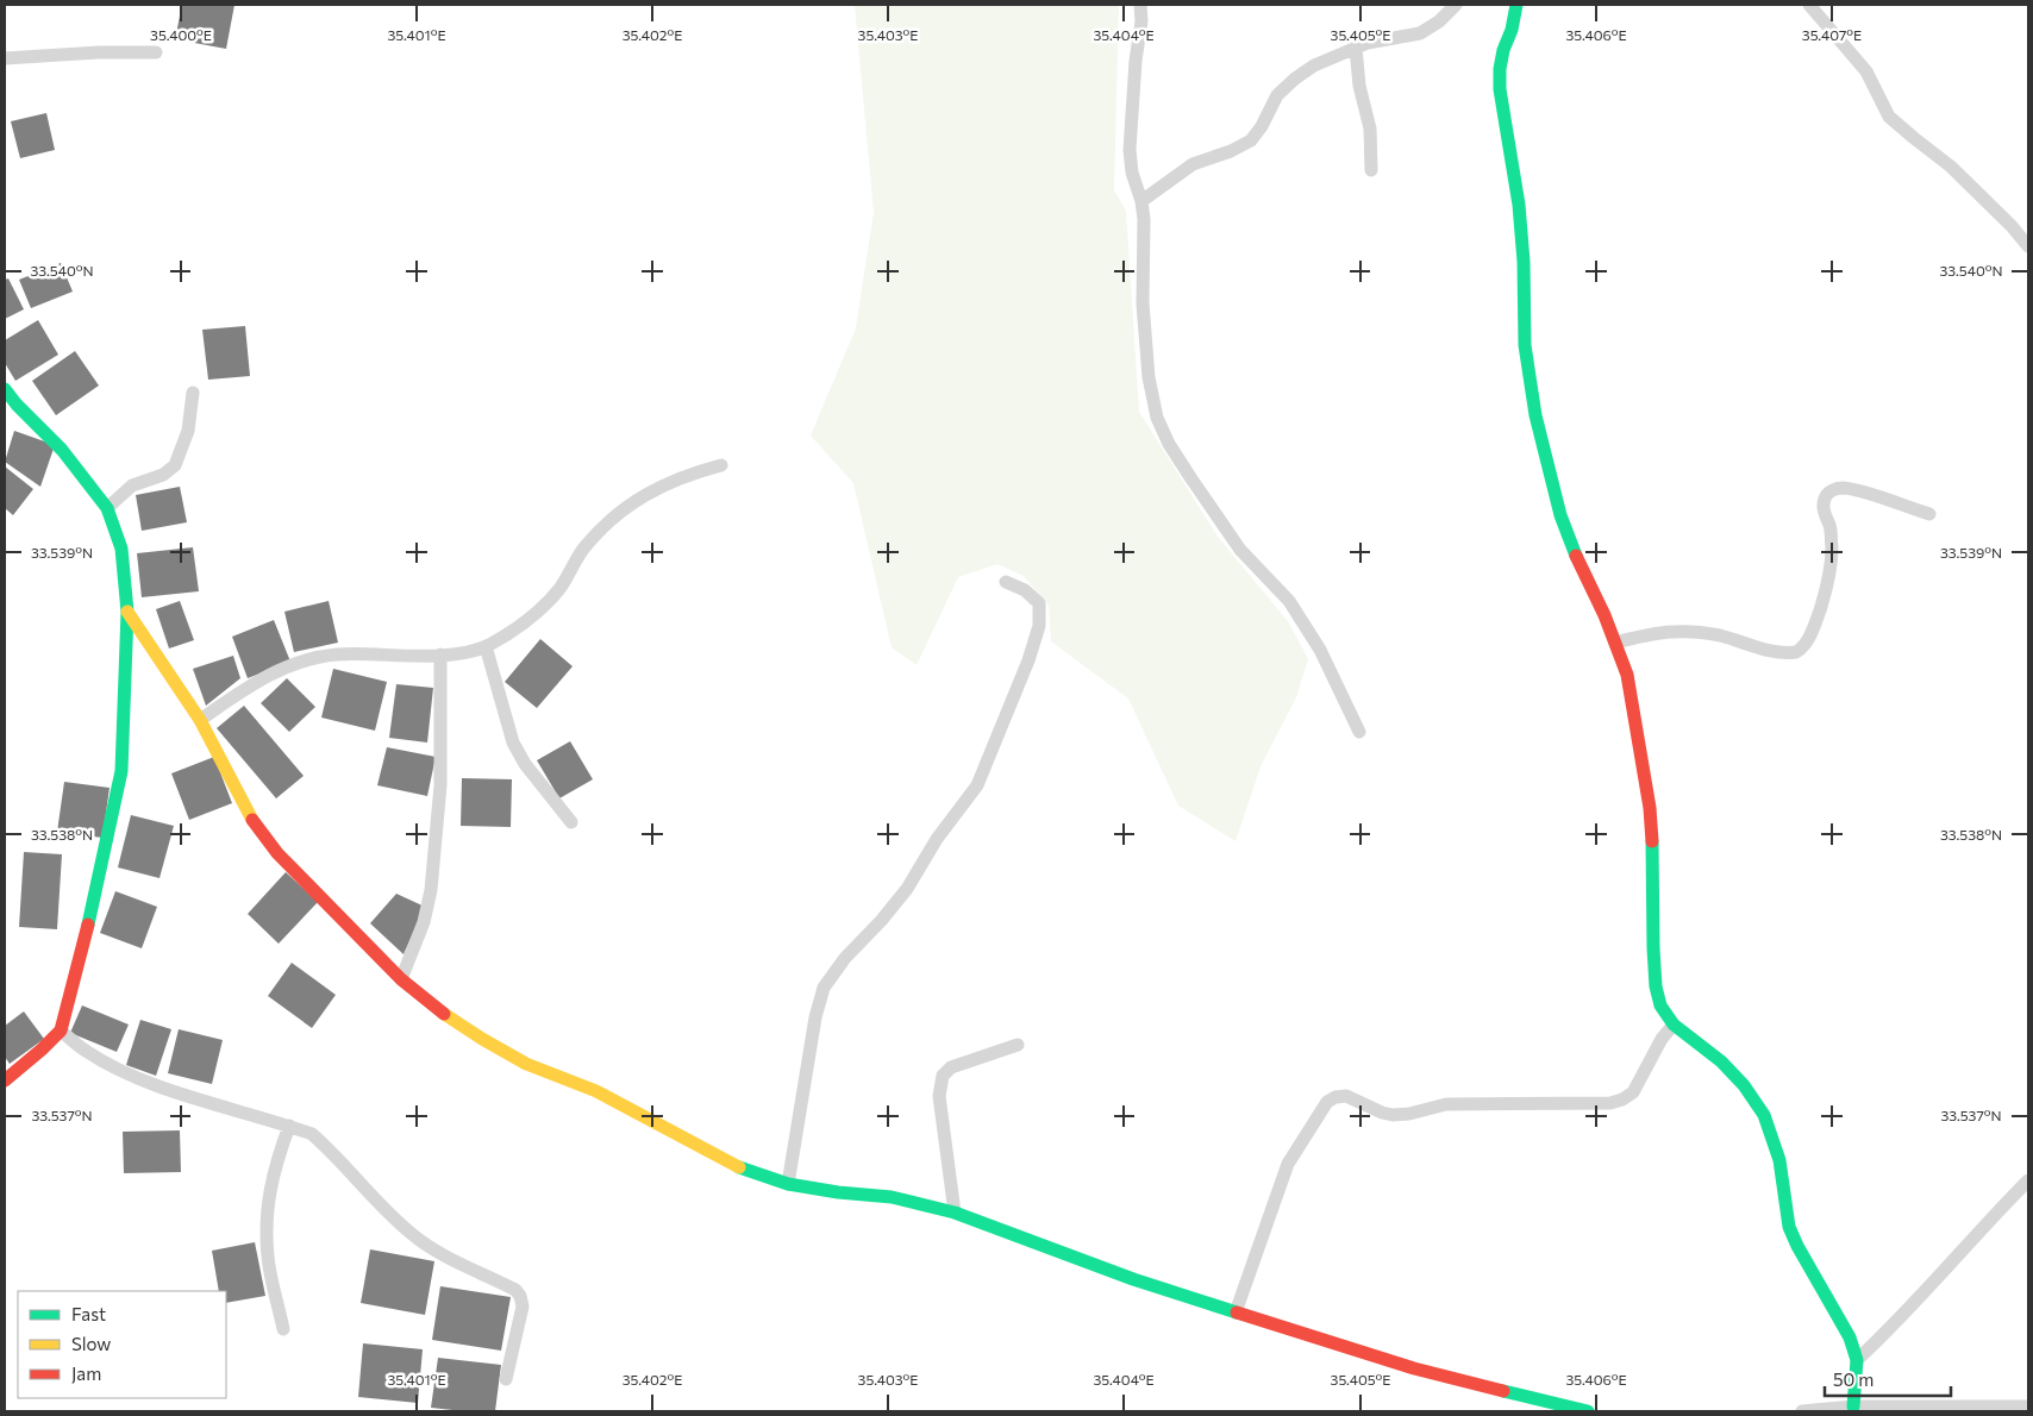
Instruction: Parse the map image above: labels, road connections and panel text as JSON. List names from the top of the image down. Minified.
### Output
{"legend":["Fast","Slow","Jam"],"scale_bar":"50 m","coordinates":["35.400°E","35.401°E","35.402°E","35.403°E","35.404°E","35.405°E","35.406°E","35.407°E","33.540°N","33.539°N","33.538°N","33.537°N"]}
